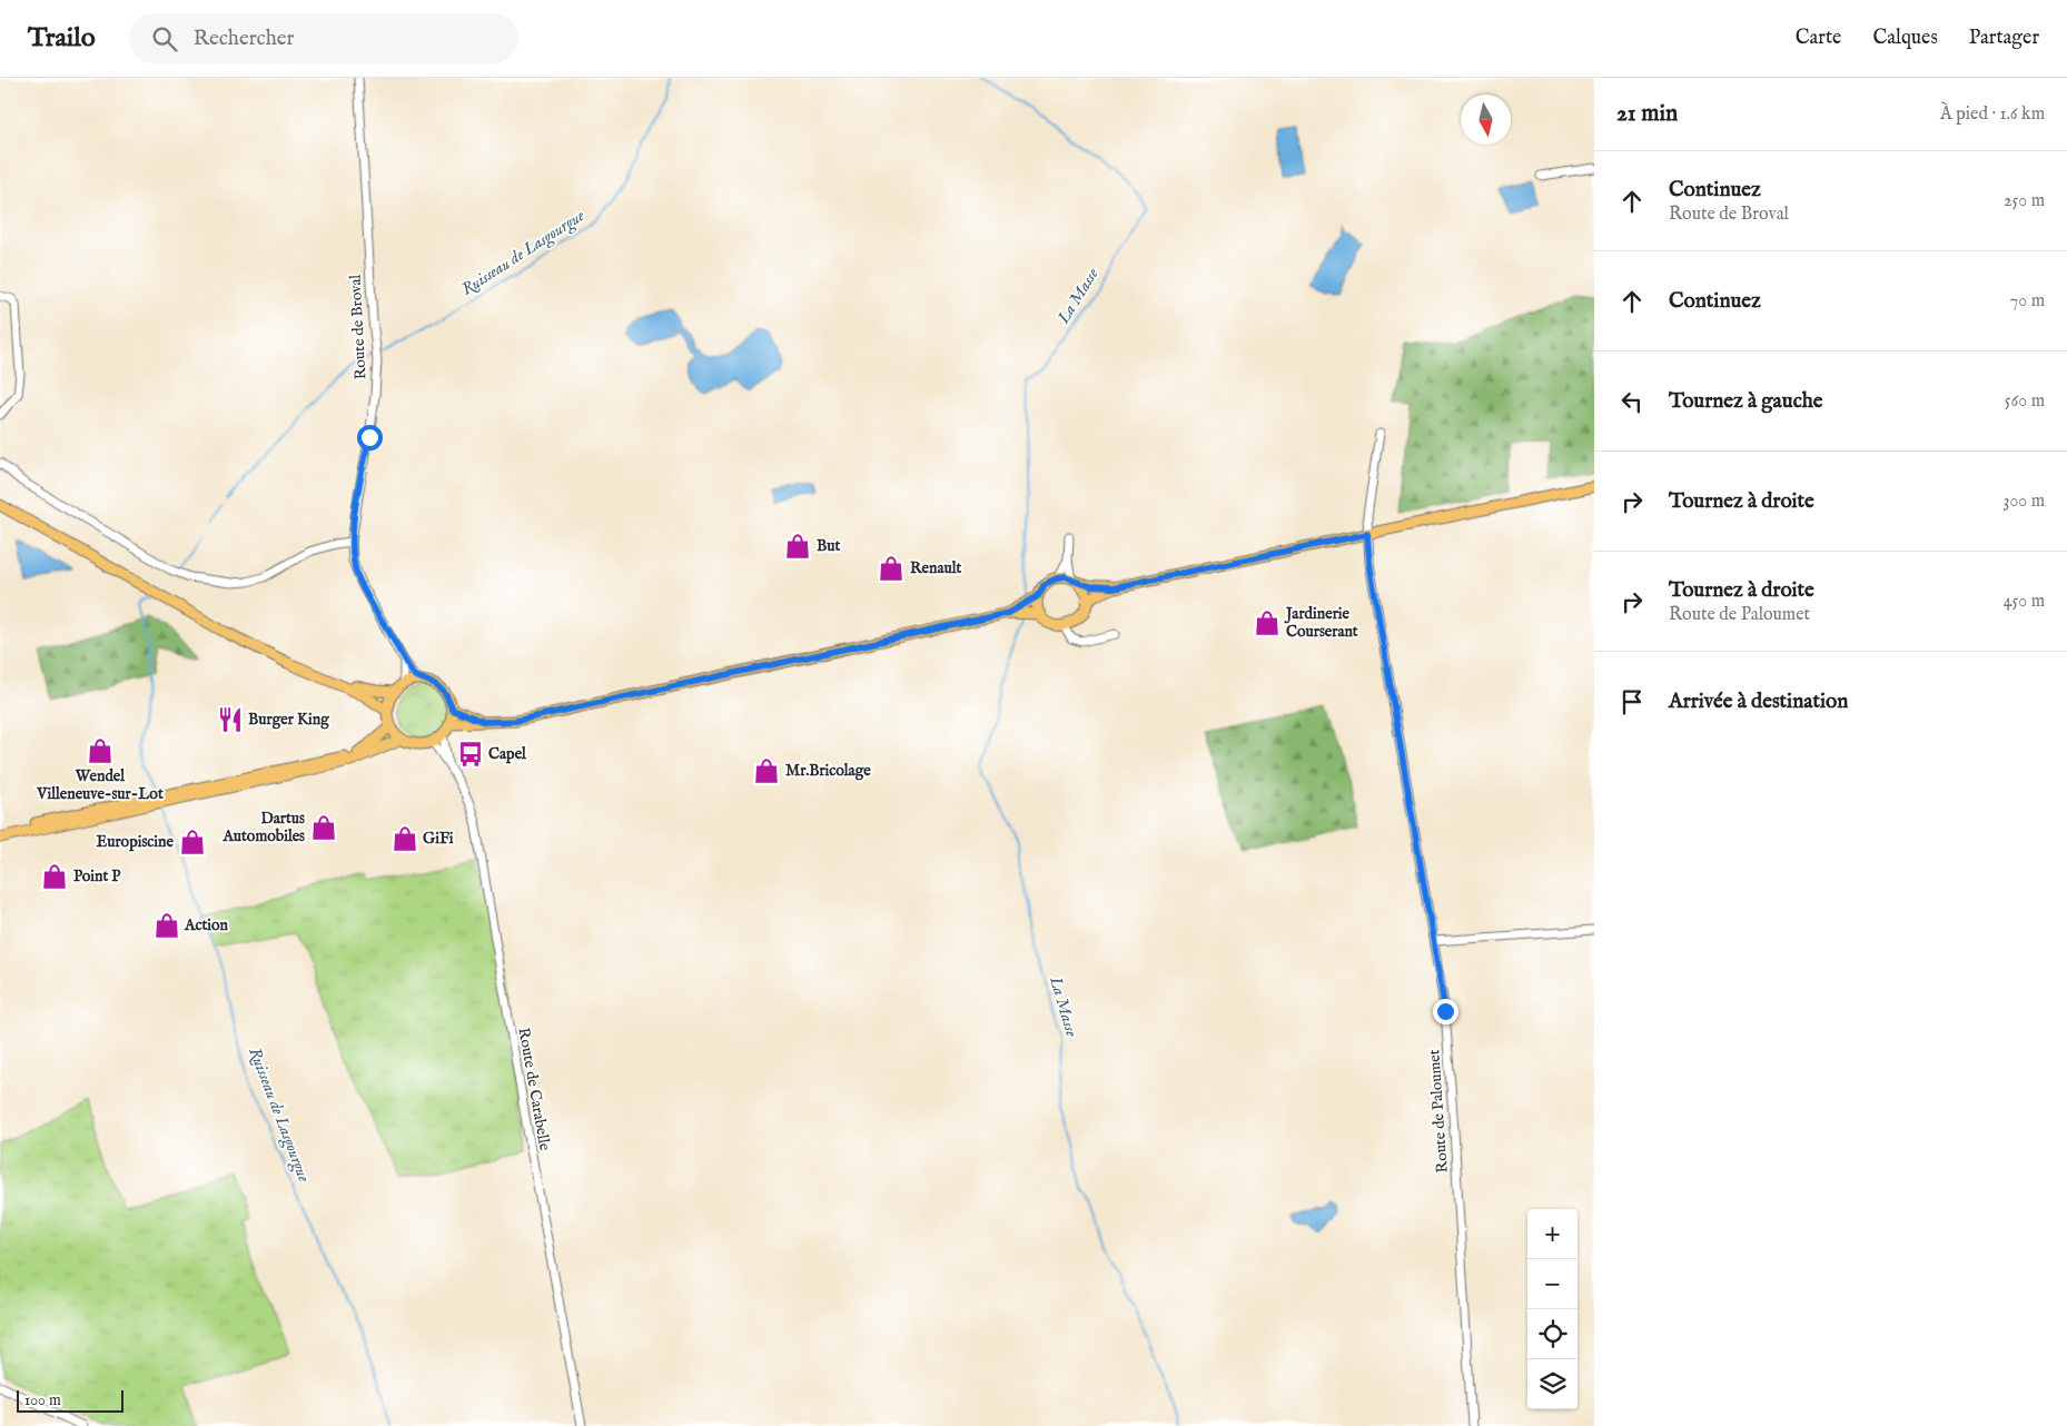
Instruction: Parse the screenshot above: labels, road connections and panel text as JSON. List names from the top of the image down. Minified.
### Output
{"streets":{"street":["Route de Broval","Route de Carabelle","Route de Paloumet"]},"crossings":[["Route de Broval","Route de Carabelle"]],"water":["Ruisseau de Lasgourgue","La Masse"],"places":{"shop":["But","Renault","Jardinerie Courserant","Wendel Villeneuve-sur-Lot","Mr.Bricolage","Dartus Automobiles","GiFi","Europiscine","Point P","Action"],"restaurant":["Burger King"],"bus stop":["Capel"]},"scale_bar":"100 m","north":"bottom","page":{"header":"Trailo","search":"Rechercher","nav":["Carte","Calques","Partager"],"heading":["21 min","À pied · 1.6 km"],"list":[["Continuez","Route de Broval","250 m"],["Continuez","70 m"],["Tournez à gauche","560 m"],["Tournez à droite","300 m"],["Tournez à droite","Route de Paloumet","450 m"],"Arrivée à destination"],"map_buttons":["+","−"],"scale":"100 m"}}
